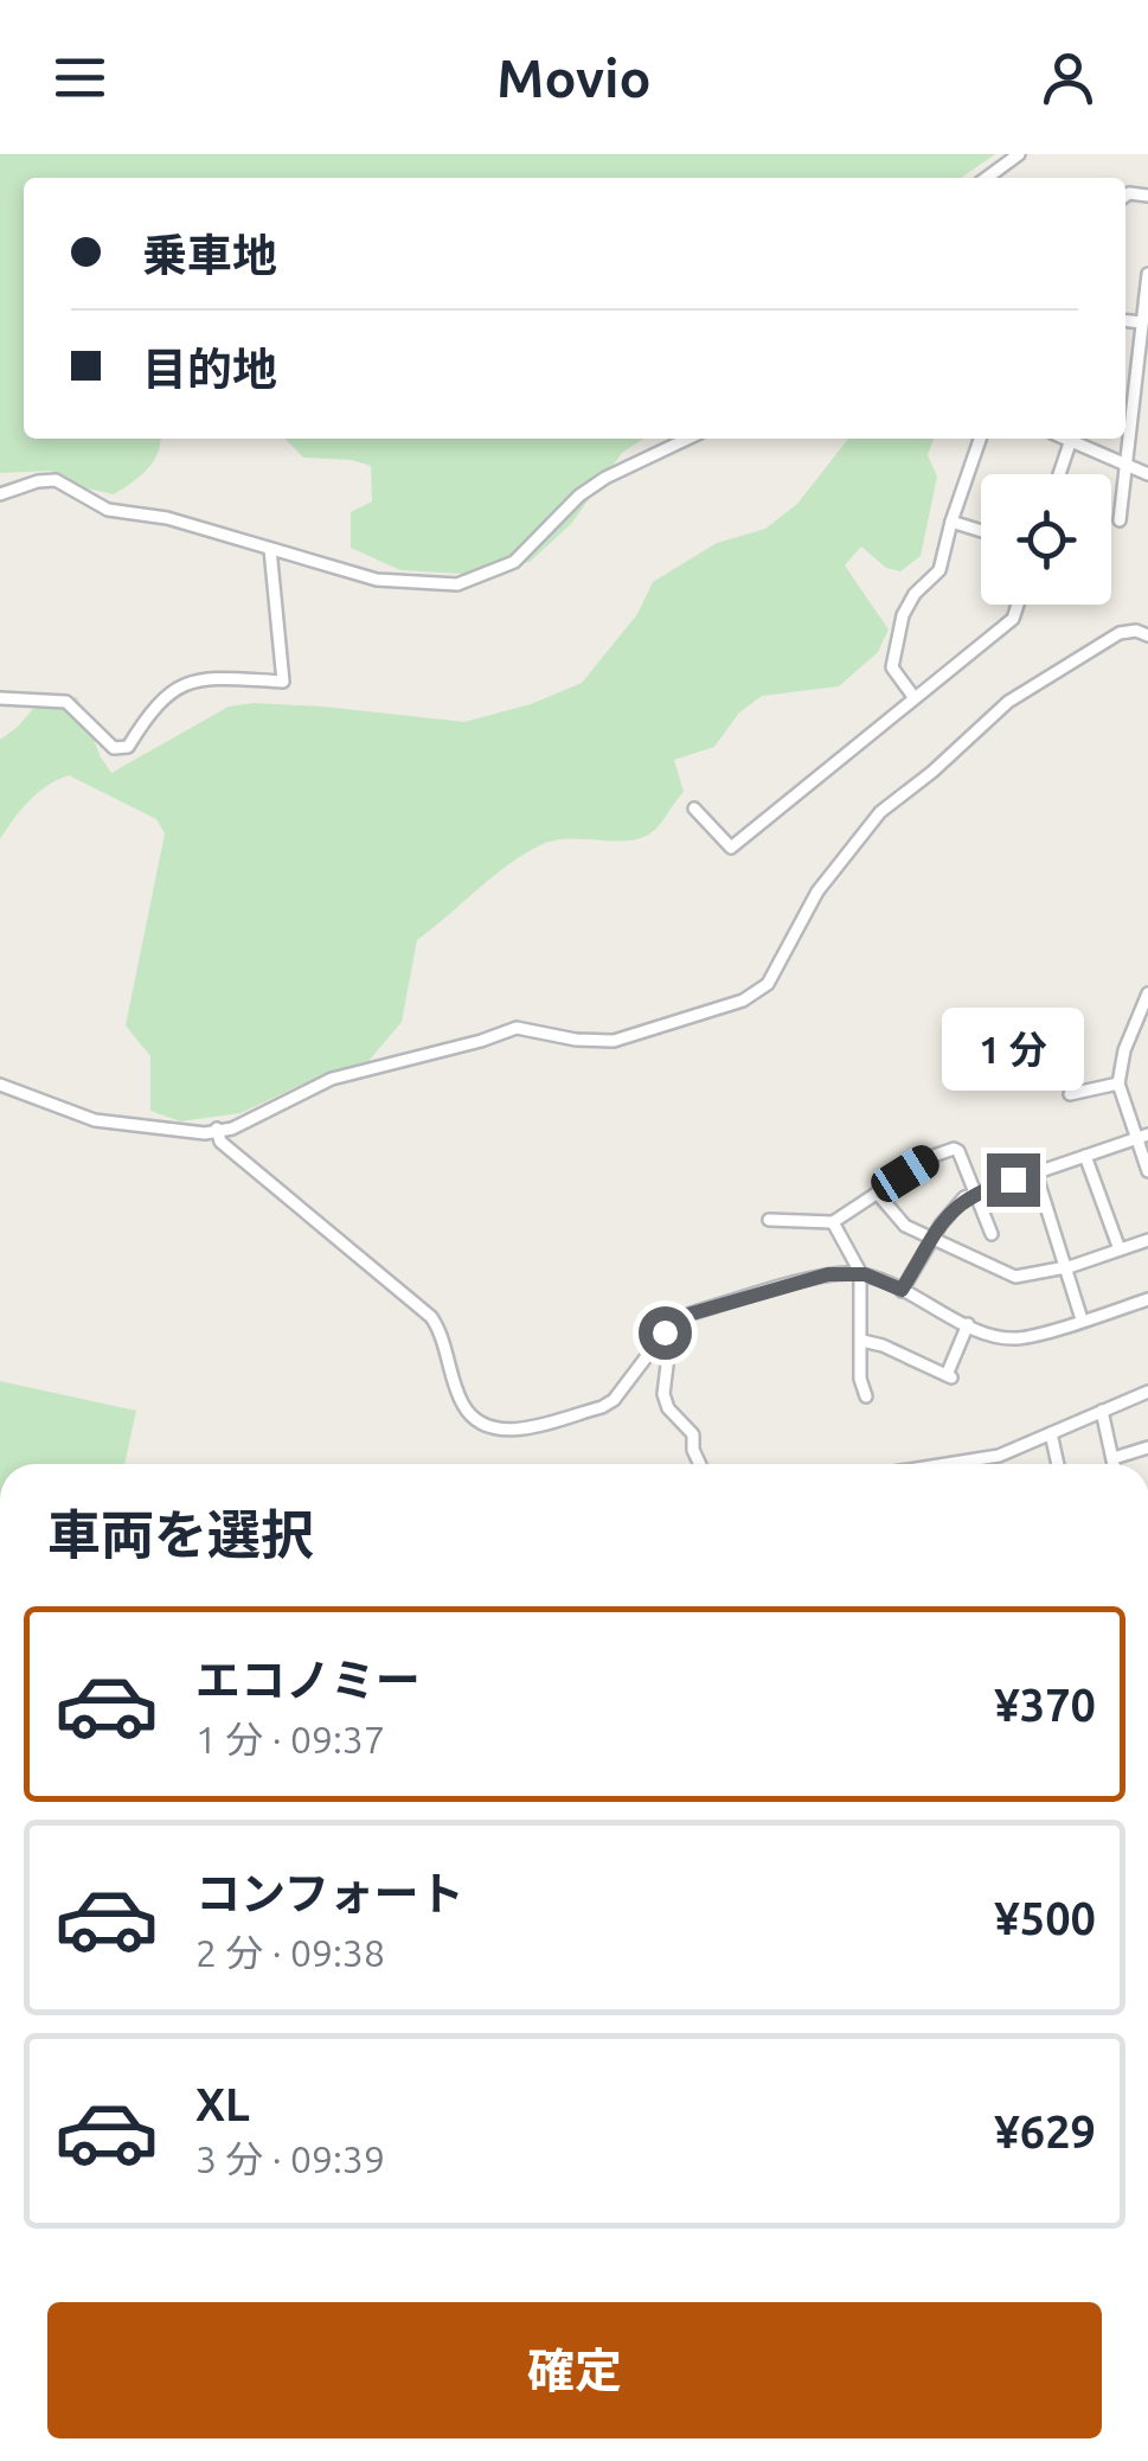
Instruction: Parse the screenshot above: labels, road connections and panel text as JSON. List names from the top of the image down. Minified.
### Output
{"page":{"header":"Movio","banner":["乗車地","目的地"],"bubble":"1 分","heading":"車両を選択","list":[{"name":"エコノミー","note":"1 分 · 09:37","value":"¥370"},{"name":"コンフォート","note":"2 分 · 09:38","value":"¥500"},{"name":"XL","note":"3 分 · 09:39","value":"¥629"}],"buttons":"確定"}}
